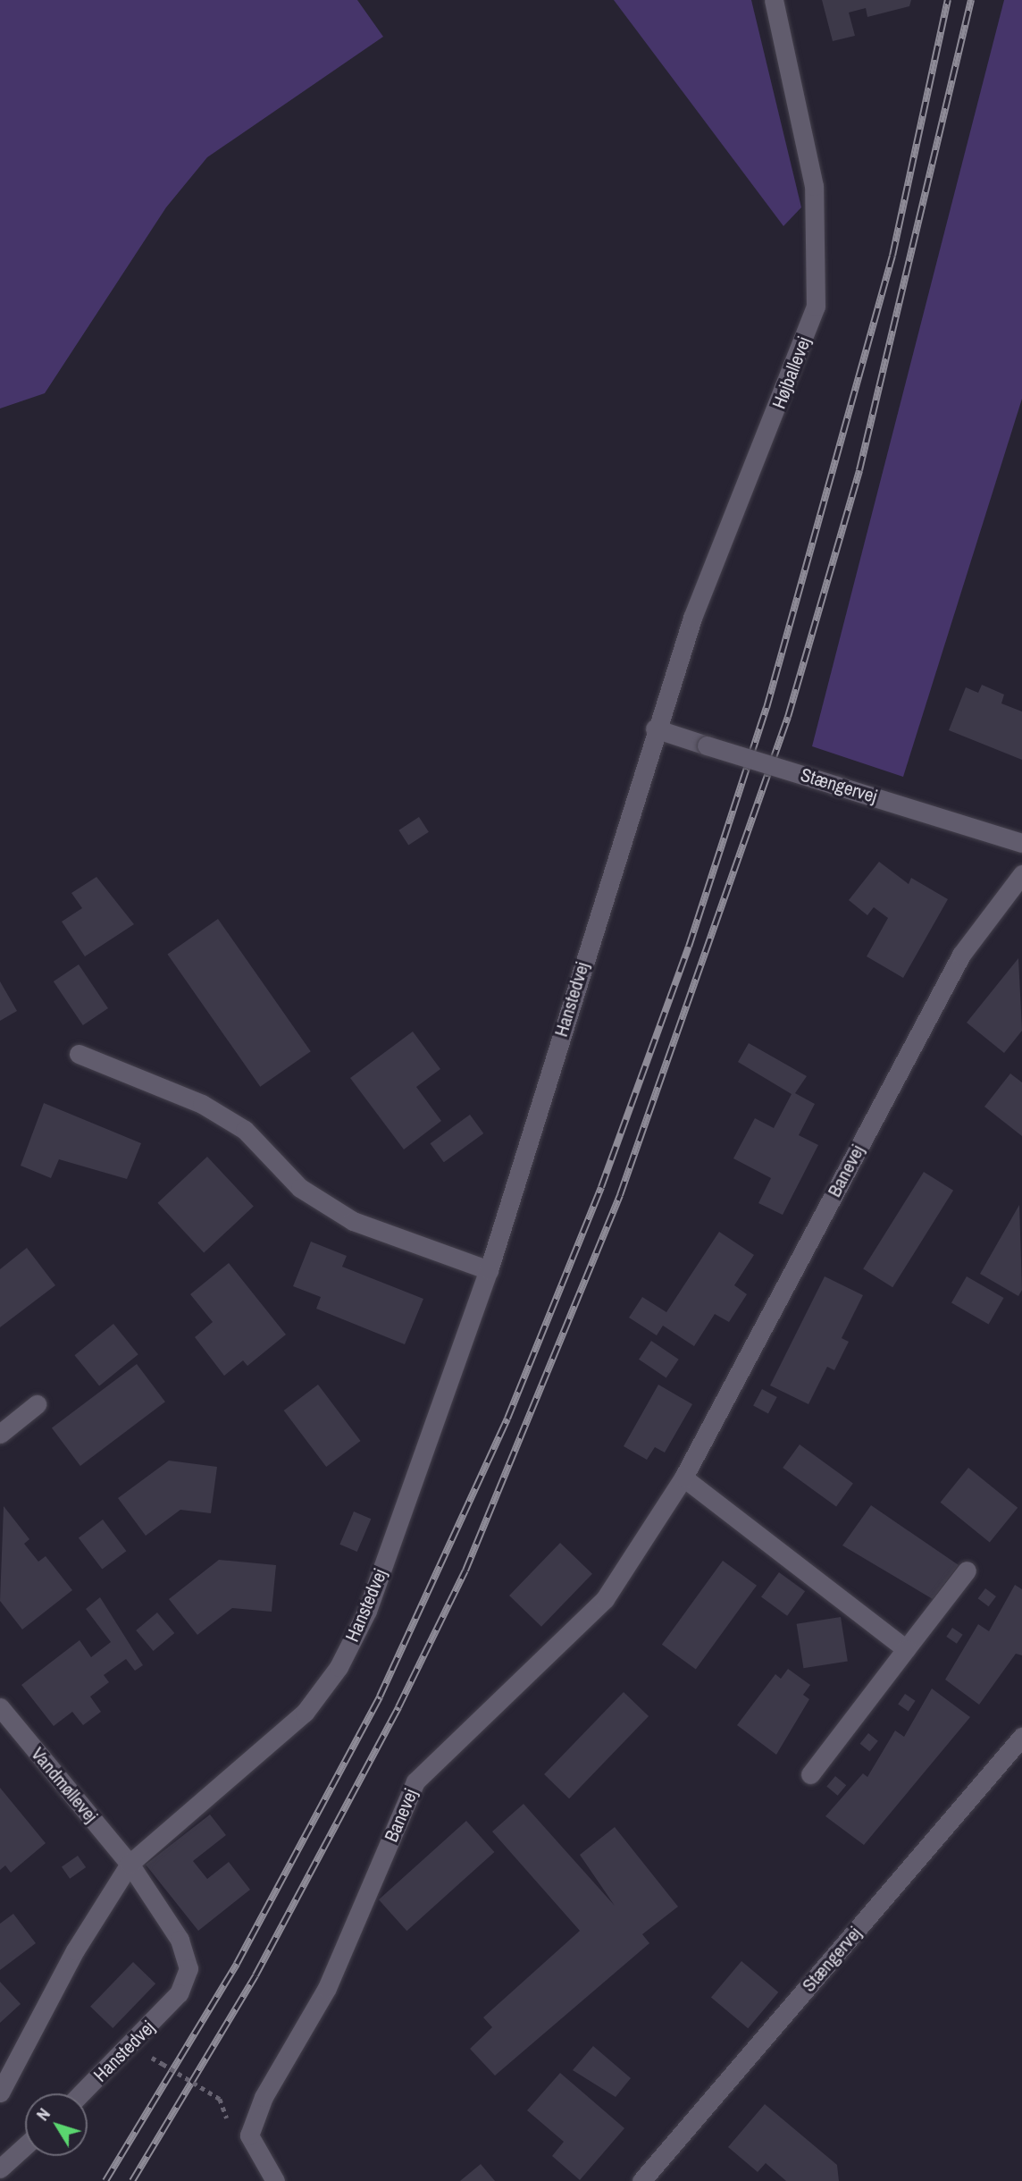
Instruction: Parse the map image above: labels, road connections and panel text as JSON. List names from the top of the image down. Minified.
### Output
{"streets":{"street":["Højballevej","Stængervej","Hanstedvej","Banevej","Vandmøllevej"]},"crossings":[["Højballevej","Stængervej"],["Højballevej","Hanstedvej"],["Stængervej","Hanstedvej"],["Hanstedvej","Vandmøllevej"]],"north":"top left"}
